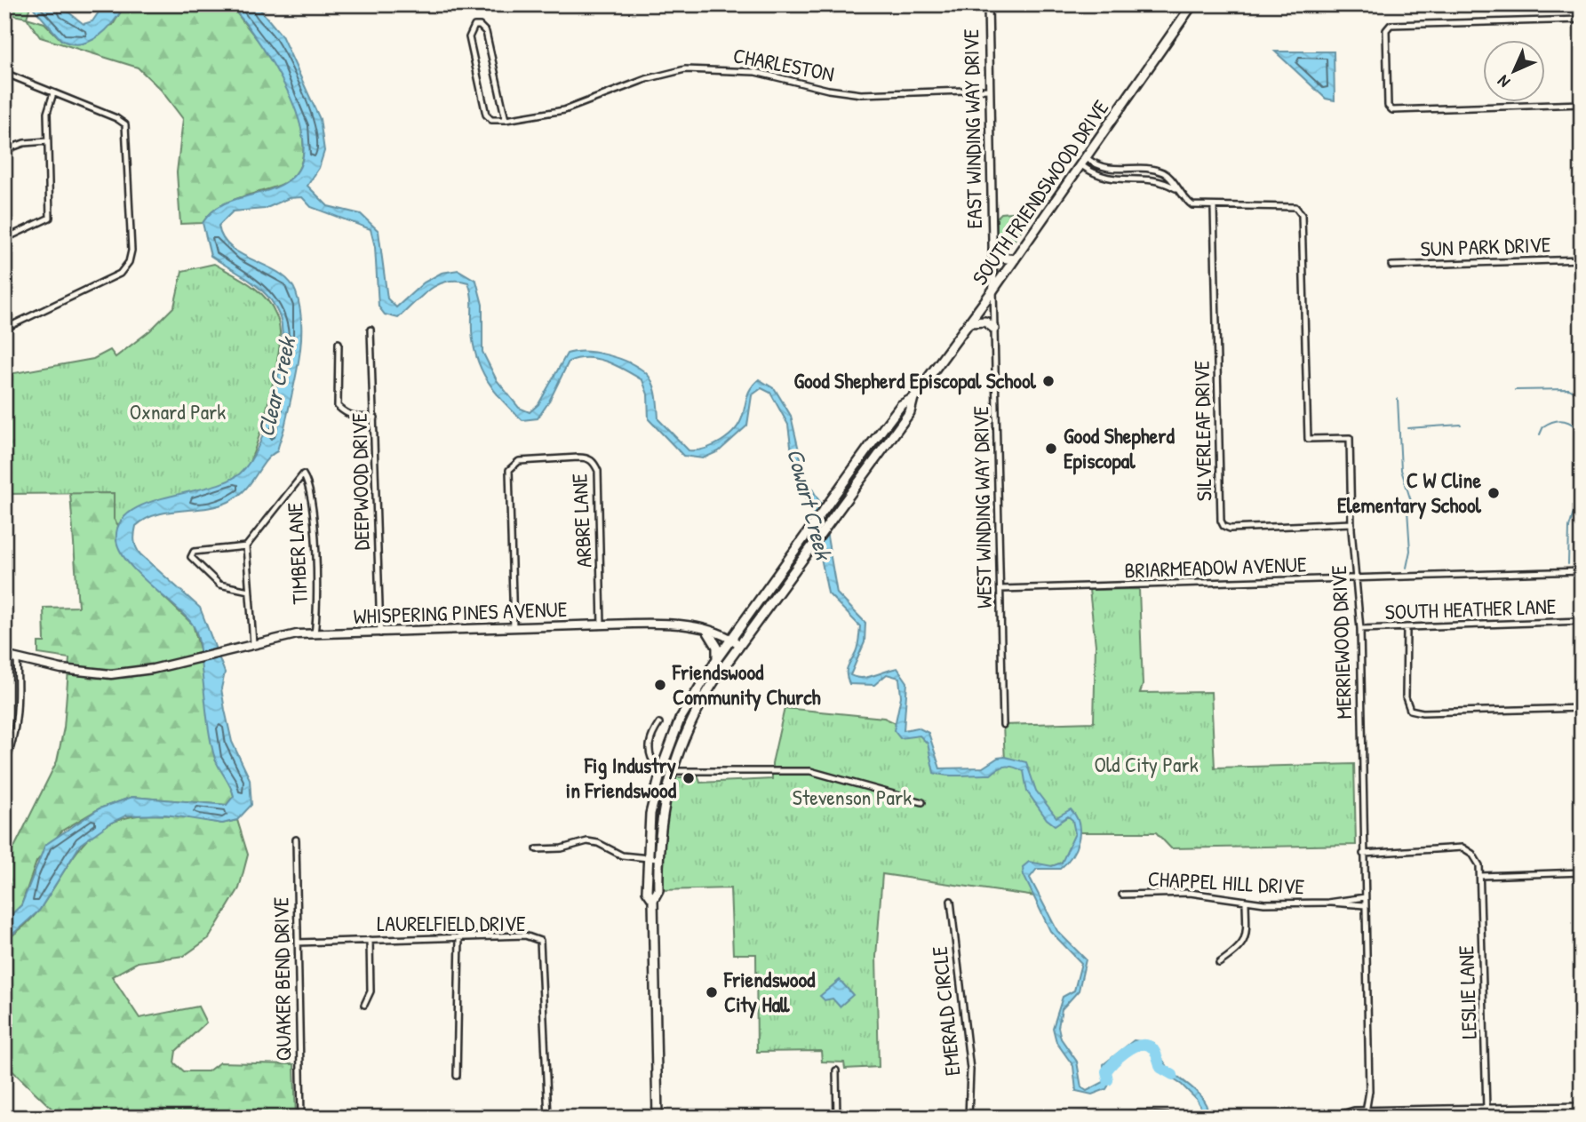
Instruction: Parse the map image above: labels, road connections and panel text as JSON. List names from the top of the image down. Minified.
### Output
{"streets":{"main road":["SOUTH FRIENDSWOOD DRIVE","WHISPERING PINES AVENUE"],"street":["CHARLESTON","EAST WINDING WAY DRIVE","SUN PARK DRIVE","SILVERLEAF DRIVE","DEEPWOOD DRIVE","WEST WINDING WAY DRIVE","ARBRE LANE","TIMBER LANE","BRIARMEADOW AVENUE","SOUTH HEATHER LANE","MERRIEWOOD DRIVE","CHAPPEL HILL DRIVE","LAURELFIELD DRIVE","QUAKER BEND DRIVE","LESLIE LANE","EMERALD CIRCLE"]},"crossings":[["CHARLESTON","EAST WINDING WAY DRIVE"],["EAST WINDING WAY DRIVE","SOUTH FRIENDSWOOD DRIVE"],["EAST WINDING WAY DRIVE","WEST WINDING WAY DRIVE"],["SOUTH FRIENDSWOOD DRIVE","WEST WINDING WAY DRIVE"],["SOUTH FRIENDSWOOD DRIVE","WHISPERING PINES AVENUE"],["SILVERLEAF DRIVE","MERRIEWOOD DRIVE"],["DEEPWOOD DRIVE","WHISPERING PINES AVENUE"],["WEST WINDING WAY DRIVE","BRIARMEADOW AVENUE"],["ARBRE LANE","WHISPERING PINES AVENUE"],["TIMBER LANE","WHISPERING PINES AVENUE"],["BRIARMEADOW AVENUE","MERRIEWOOD DRIVE"],["SOUTH HEATHER LANE","MERRIEWOOD DRIVE"],["MERRIEWOOD DRIVE","CHAPPEL HILL DRIVE"],["LAURELFIELD DRIVE","QUAKER BEND DRIVE"]],"water":["Clear Creek","Cowart Creek"],"parks":["Oxnard Park","Old City Park","Stevenson Park"],"places":["Good Shepherd Episcopal School","Good Shepherd Episcopal","C W Cline Elementary School","Friendswood Community Church","Fig Industry in Friendswood","Friendswood City Hall"],"north":"bottom left"}
